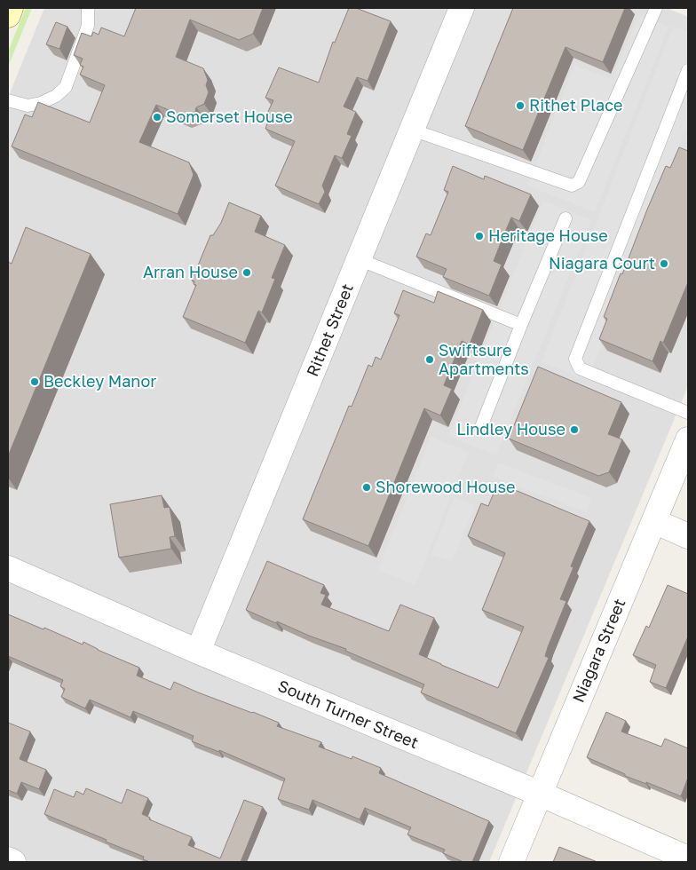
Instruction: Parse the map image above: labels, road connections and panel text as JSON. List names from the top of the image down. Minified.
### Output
{"streets":{"street":["Rithet Street","Niagara Street","South Turner Street"]},"crossings":[["Rithet Street","South Turner Street"],["Niagara Street","South Turner Street"]],"places":["Rithet Place","Somerset House","Heritage House","Niagara Court","Arran House","Swiftsure Apartments","Beckley Manor","Lindley House","Shorewood House"]}
